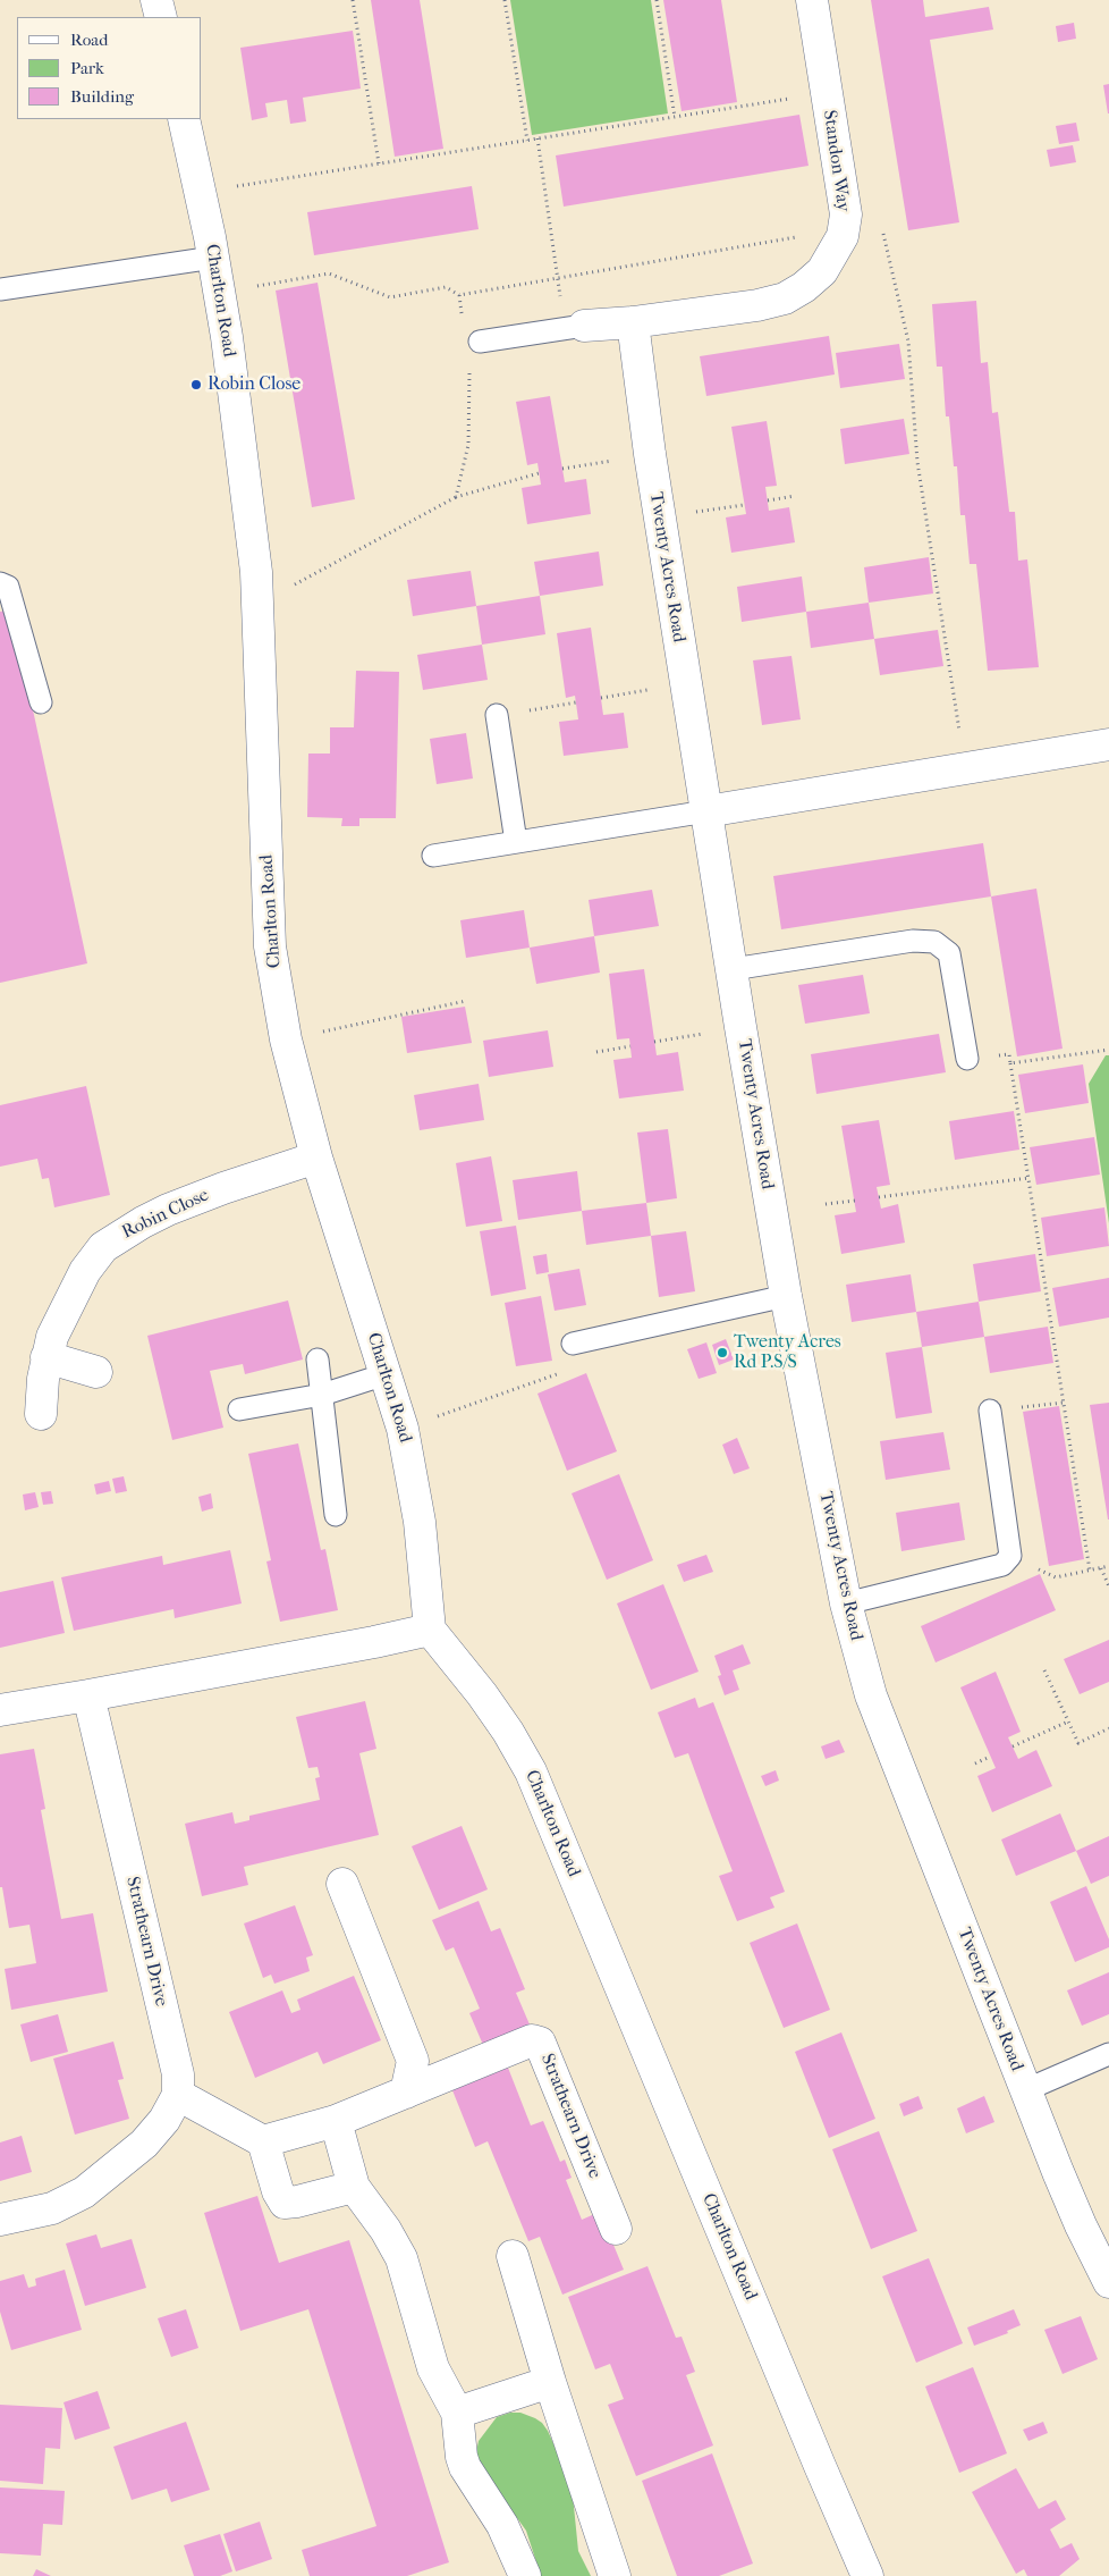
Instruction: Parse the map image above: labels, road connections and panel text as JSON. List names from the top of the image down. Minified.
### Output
{"streets":{"street":["Standon Way","Charlton Road","Twenty Acres Road","Robin Close","Strathearn Drive"]},"crossings":[["Standon Way","Twenty Acres Road"],["Charlton Road","Robin Close"]],"places":["Robin Close","Twenty Acres Rd P.S/S"],"legend":["Road","Park","Building"]}
